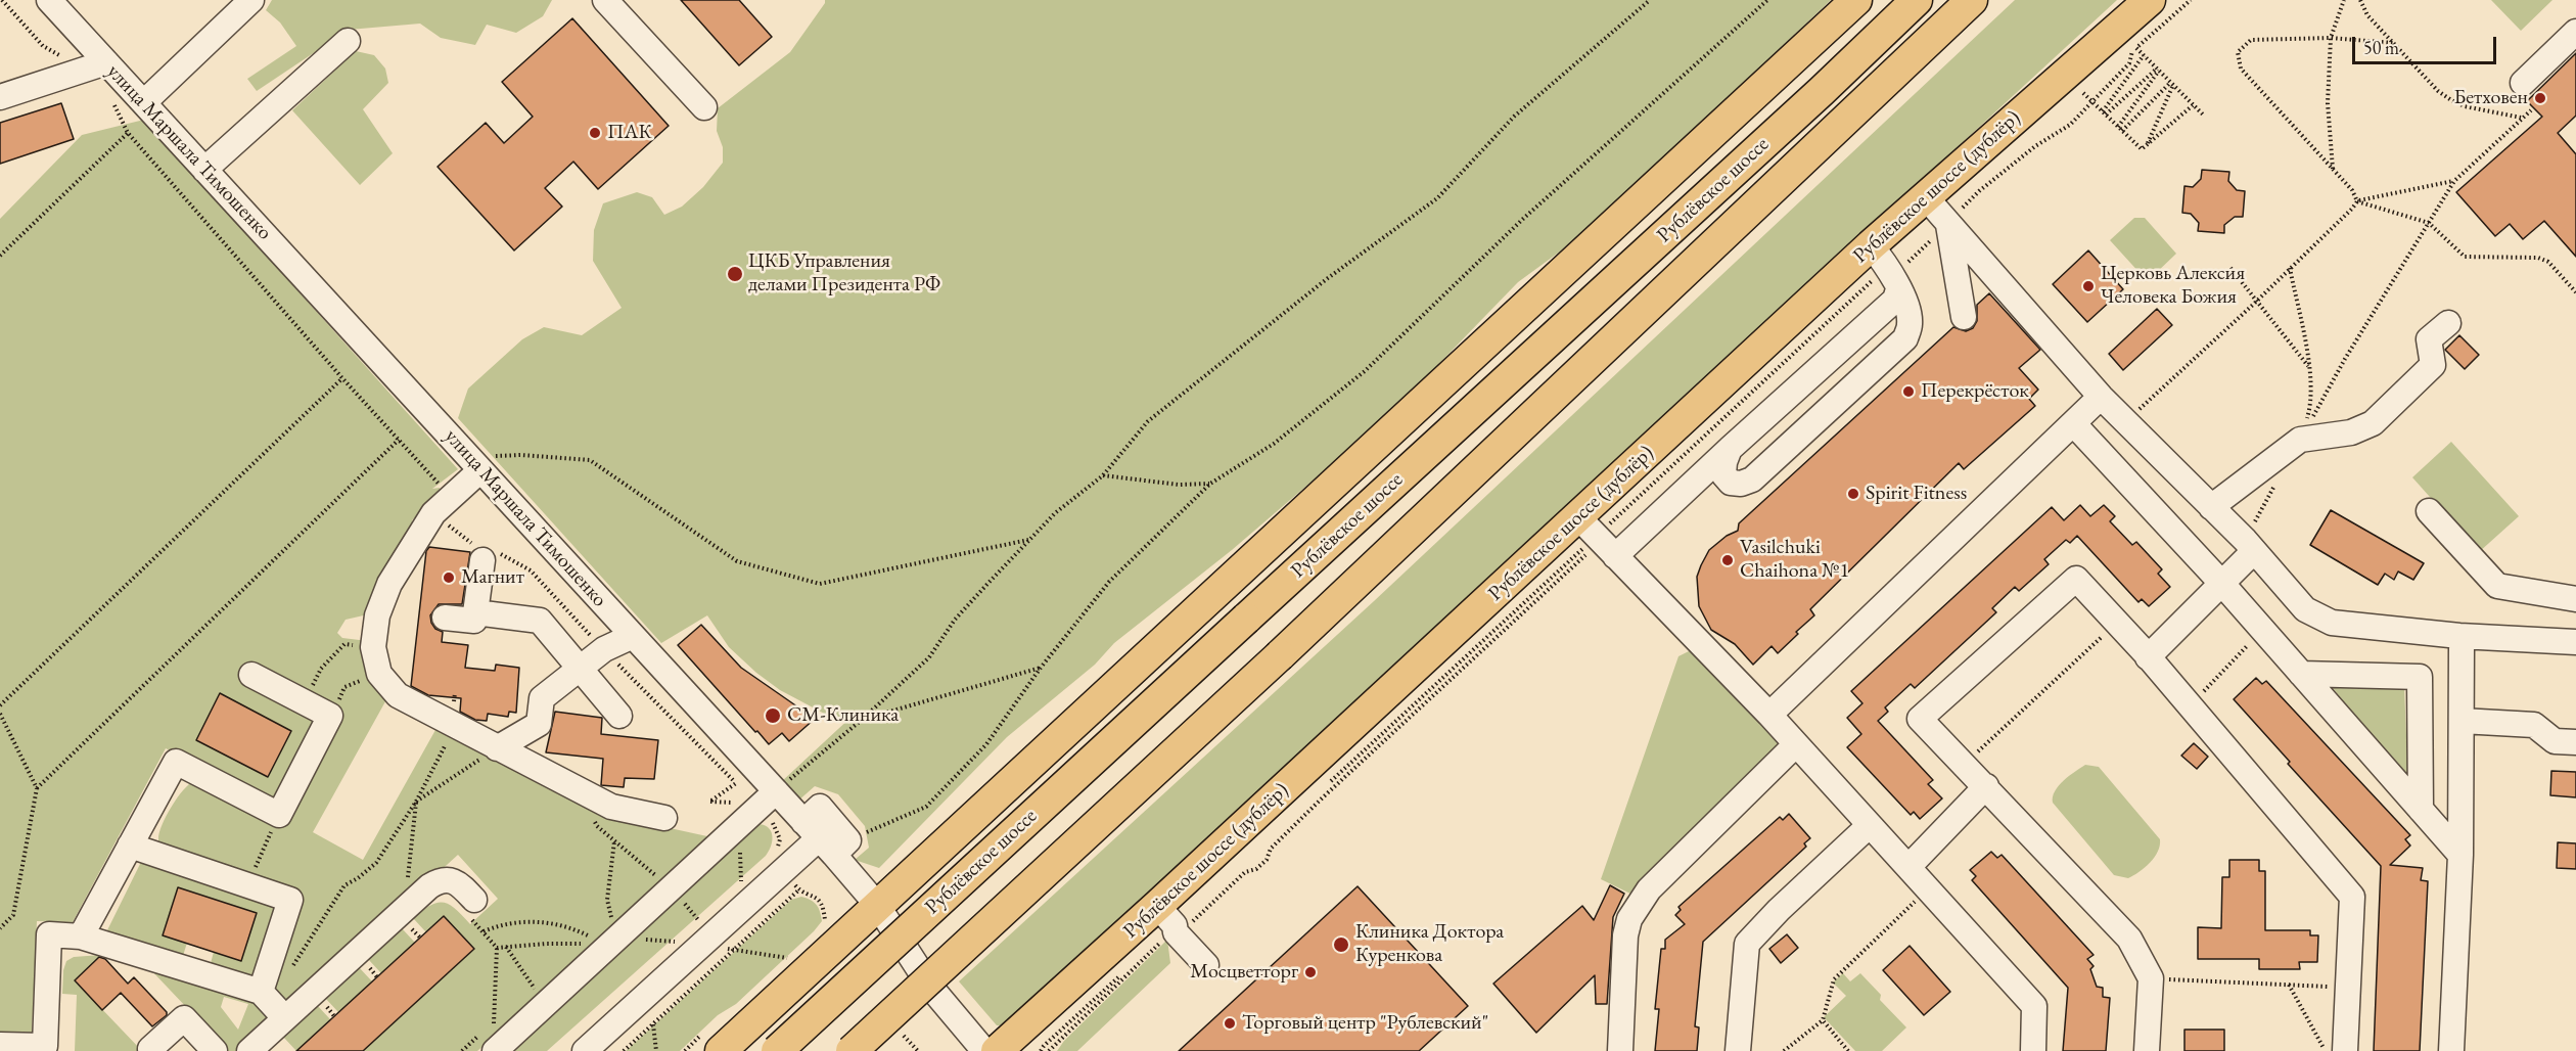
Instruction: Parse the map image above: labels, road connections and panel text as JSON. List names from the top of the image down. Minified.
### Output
{"streets":{"main road":["Рублёвское шоссе (дублёр)","Рублёвское шоссе"],"street":["улица Маршала Тимошенко"]},"places":["Бетховен","ПАК","ЦКБ Управления делами Президента РФ","Церковь Алексия Человека Божия","Перекрёсток","Spirit Fitness","Vasilchuki Chaihona №1","Магнит","СМ-Клиника","Клиника Доктора Куренкова","Мосцветторг","Торговый центр \"Рублевский\""],"scale_bar":"50 m"}
